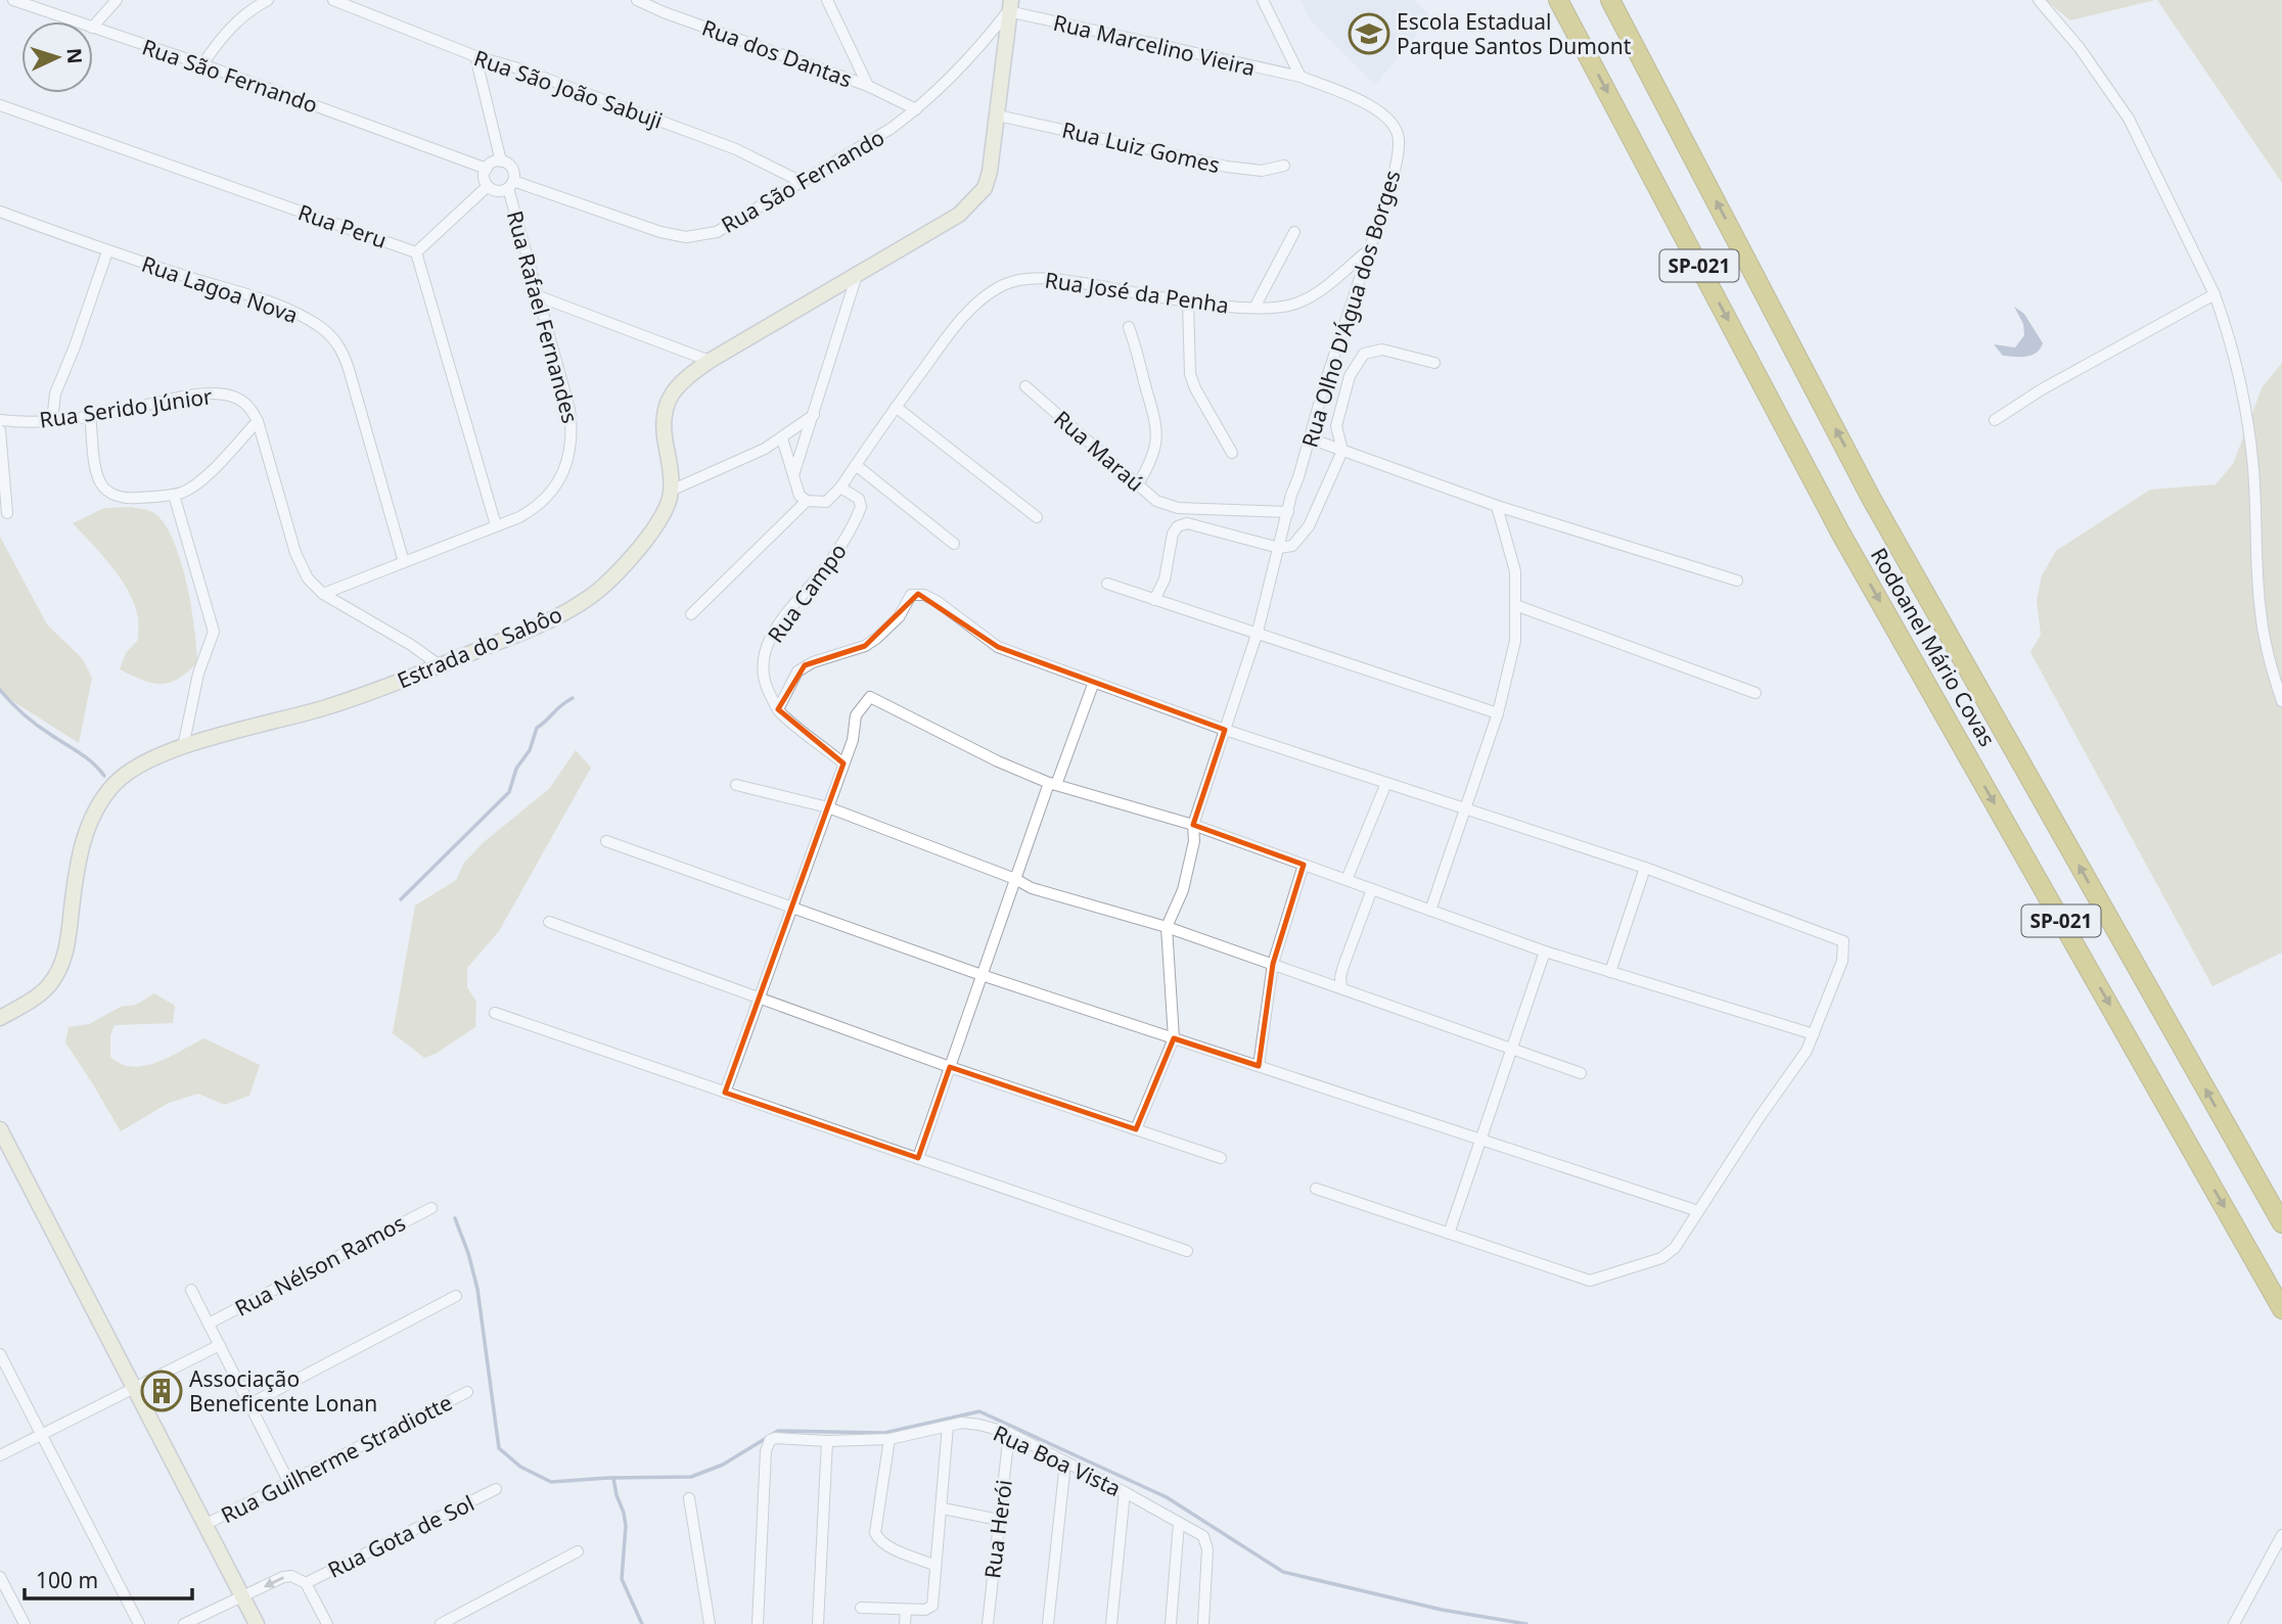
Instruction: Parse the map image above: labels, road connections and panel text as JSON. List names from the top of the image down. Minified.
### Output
{"streets":{"highway":["SP-021","Rodoanel Mário Covas"],"street":["Rua Marcelino Vieira","Rua dos Dantas","Rua São Fernando","Rua São João Sabuji","Rua Luiz Gomes","Rua Peru","Rua Lagoa Nova","Rua José da Penha","Rua Olho D'Água dos Borges","Rua Rafael Fernandes","Rua Serido Júnior","Rua Maraú","Rua Campo","Estrada do Sabôo","Rua Nélson Ramos","Rua Guilherme Stradiotte","Rua Boa Vista","Rua Herói","Rua Gota de Sol"]},"crossings":[["Rua Marcelino Vieira","Rua São Fernando"],["Rua Marcelino Vieira","Rua Olho D'Água dos Borges"],["Rua Marcelino Vieira","Estrada do Sabôo"],["Rua dos Dantas","Rua São Fernando"],["Rua São Fernando","Rua São João Sabuji"],["Rua São Fernando","Rua Rafael Fernandes"],["Rua São Fernando","Estrada do Sabôo"],["Rua Luiz Gomes","Estrada do Sabôo"],["Rua José da Penha","Rua Olho D'Água dos Borges"],["Rua José da Penha","Rua Campo"],["Rua Olho D'Água dos Borges","Rua Maraú"],["Rua Serido Júnior","Estrada do Sabôo"],["Rua Boa Vista","Rua Herói"]],"places":{"school or university":["Escola Estadual Parque Santos Dumont"],"building":["Associação Beneficente Lonan"]},"scale_bar":"100 m","north":"right"}
